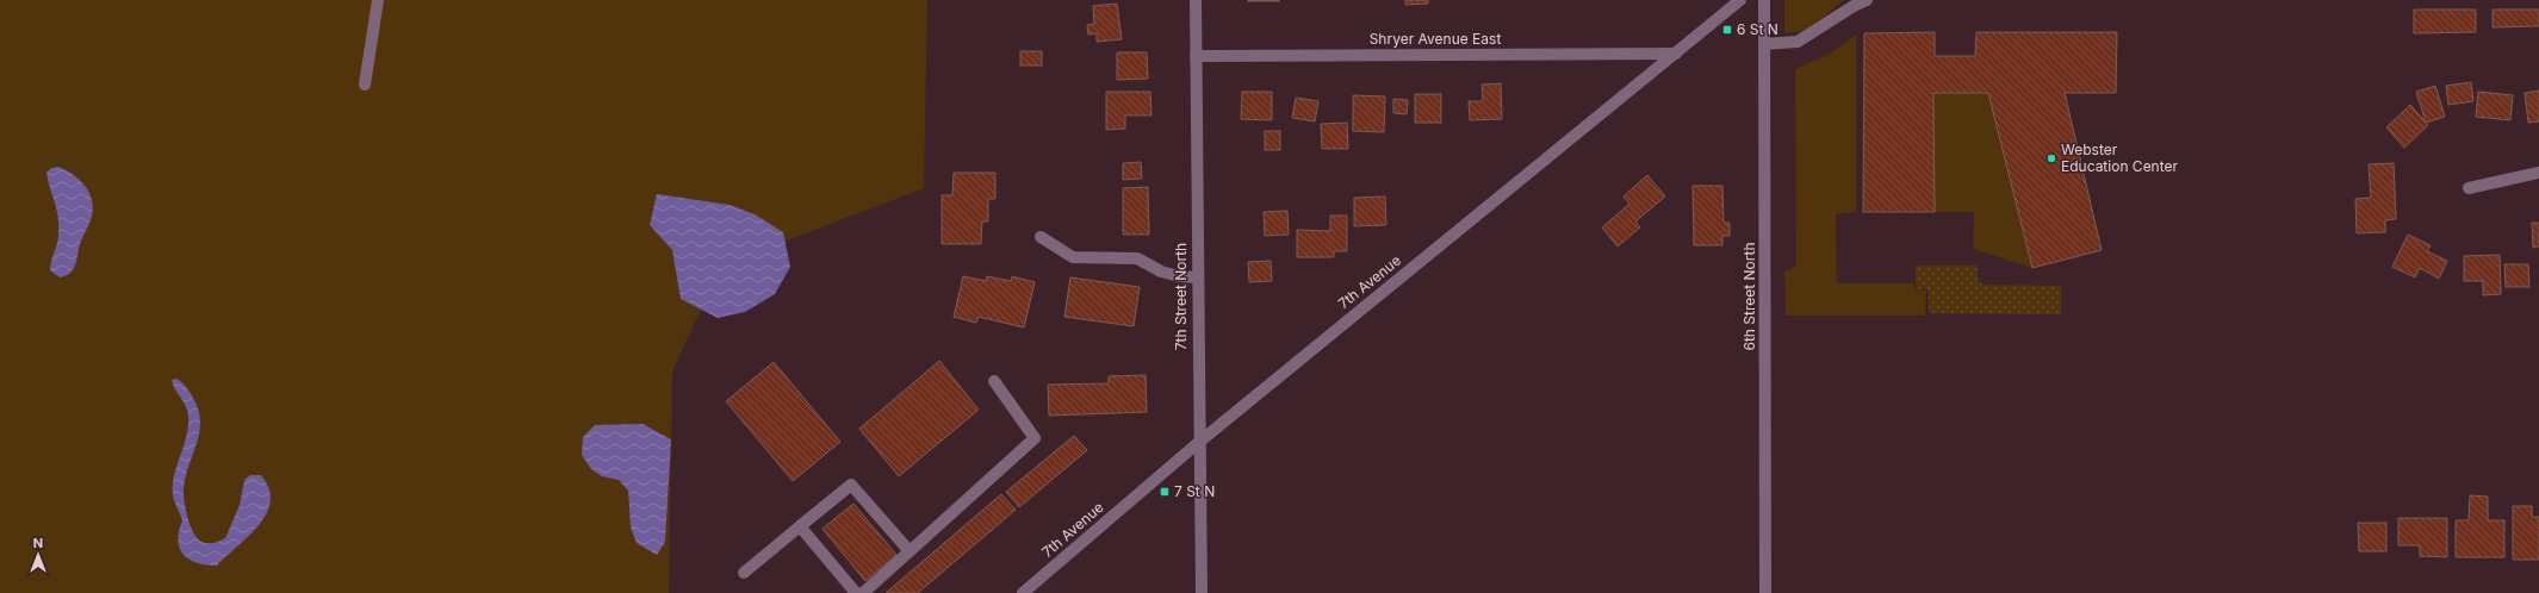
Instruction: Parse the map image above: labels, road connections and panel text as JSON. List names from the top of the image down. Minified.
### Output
{"streets":{"street":["Shryer Avenue East","7th Avenue","7th Street North","6th Street North"]},"crossings":[["Shryer Avenue East","7th Avenue"],["Shryer Avenue East","7th Street North"],["7th Avenue","7th Street North"]],"places":{"transit":["6 St N","7 St N"],"other":["Webster Education Center"]},"north":"top"}
